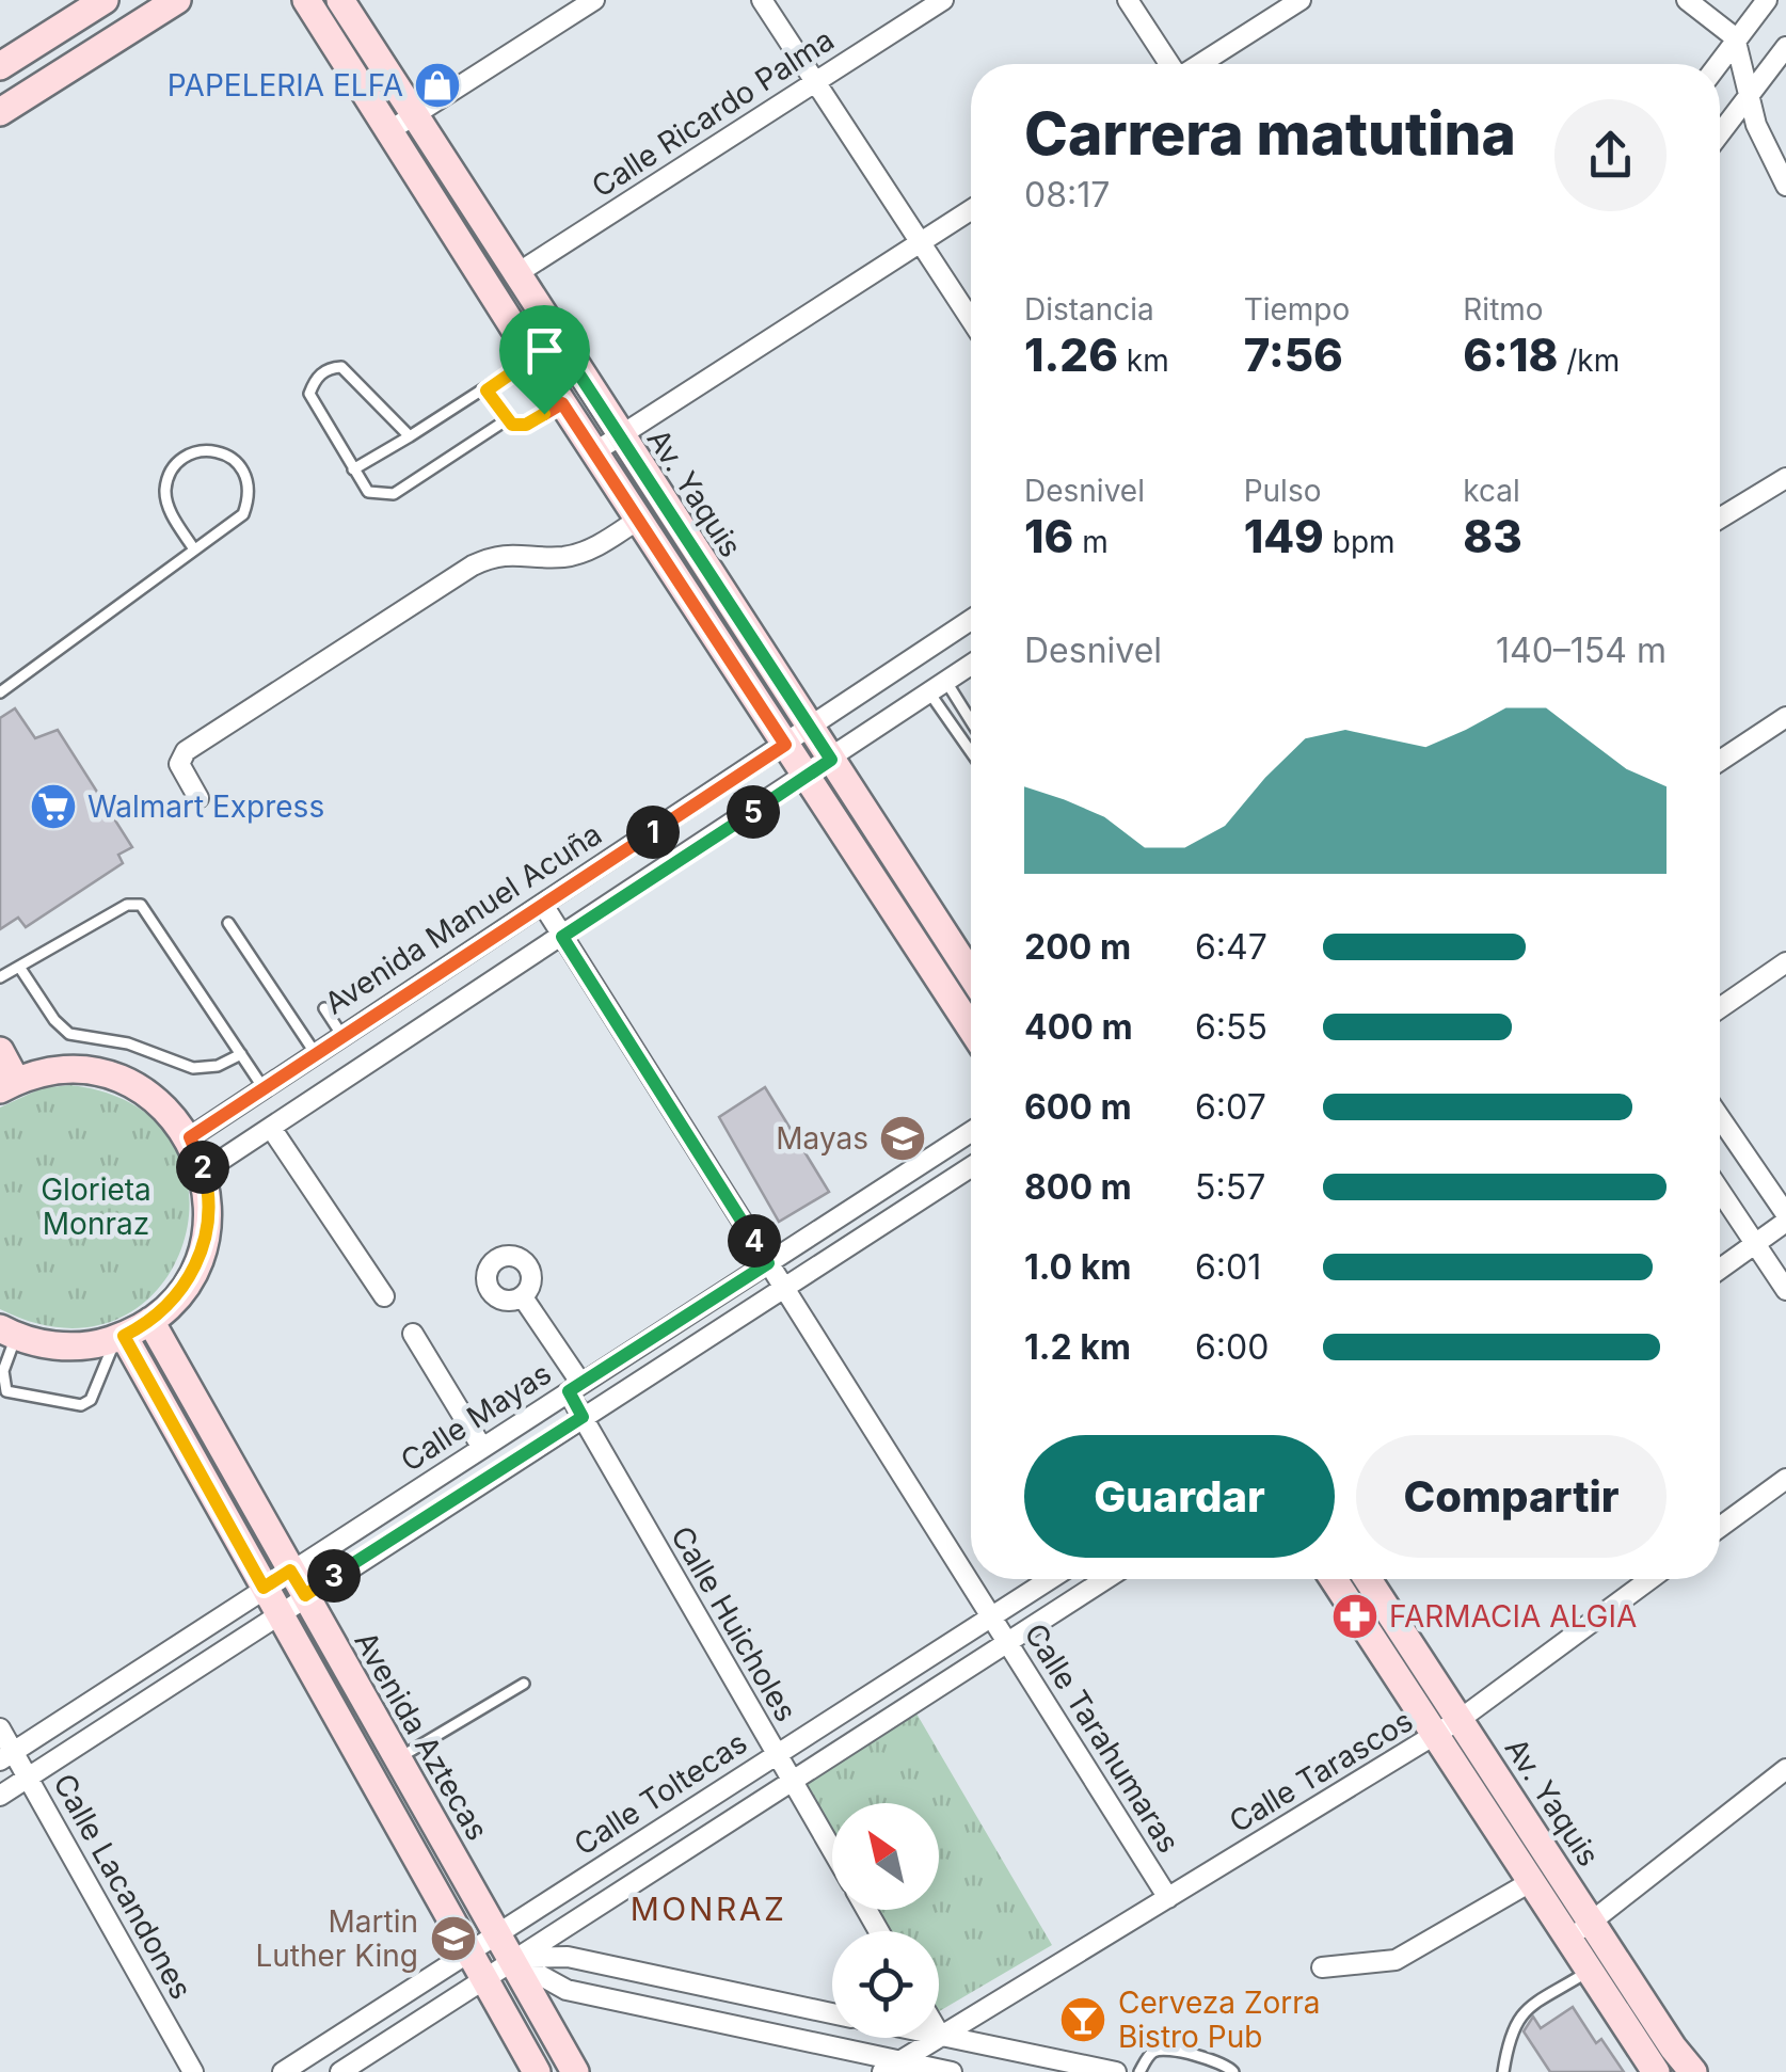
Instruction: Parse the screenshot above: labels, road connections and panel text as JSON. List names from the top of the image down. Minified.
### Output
{"streets":{"street":["Calle Ricardo Palma","Av. Yaquis","Avenida Manuel Acuña","Calle Mayas","Calle Huicholes","Avenida Aztecas","Calle Tarahumaras","Calle Tarascos","Calle Toltecas","Calle Lacandones"]},"crossings":[["Calle Ricardo Palma","Av. Yaquis"],["Av. Yaquis","Avenida Manuel Acuña"],["Av. Yaquis","Calle Tarascos"],["Avenida Manuel Acuña","Calle Tarahumaras"],["Calle Mayas","Calle Huicholes"],["Calle Mayas","Avenida Aztecas"],["Calle Mayas","Calle Tarahumaras"],["Calle Mayas","Calle Lacandones"],["Calle Huicholes","Calle Toltecas"],["Avenida Aztecas","Calle Toltecas"],["Calle Tarahumaras","Calle Tarascos"],["Calle Tarahumaras","Calle Toltecas"]],"districts":["MONRAZ"],"parks":["Glorieta Monraz"],"places":{"shop":["PAPELERIA ELFA"],"supermarket":["Walmart Express"],"school or university":["Mayas","Martin Luther King"],"pharmacy":["FARMACIA ALGIA"],"bar":["Cerveza Zorra Bistro Pub"]},"north":"top left","page":{"heading":["Carrera matutina","08:17"],"stats":[["Distancia","1.26 km"],["Tiempo","7:56"],["Ritmo","6:18 /km"],["Desnivel","16 m"],["Pulso","149 bpm"],["kcal","83"]],"chart":["Desnivel","140–154 m"],"pins":["5","1","2","4","3"],"list":[{"name":"200 m","note":"6:47"},{"name":"400 m","note":"6:55"},{"name":"600 m","note":"6:07"},{"name":"800 m","note":"5:57"},{"name":"1.0 km","note":"6:01"},{"name":"1.2 km","note":"6:00"}],"buttons":["Guardar","Compartir"]}}
